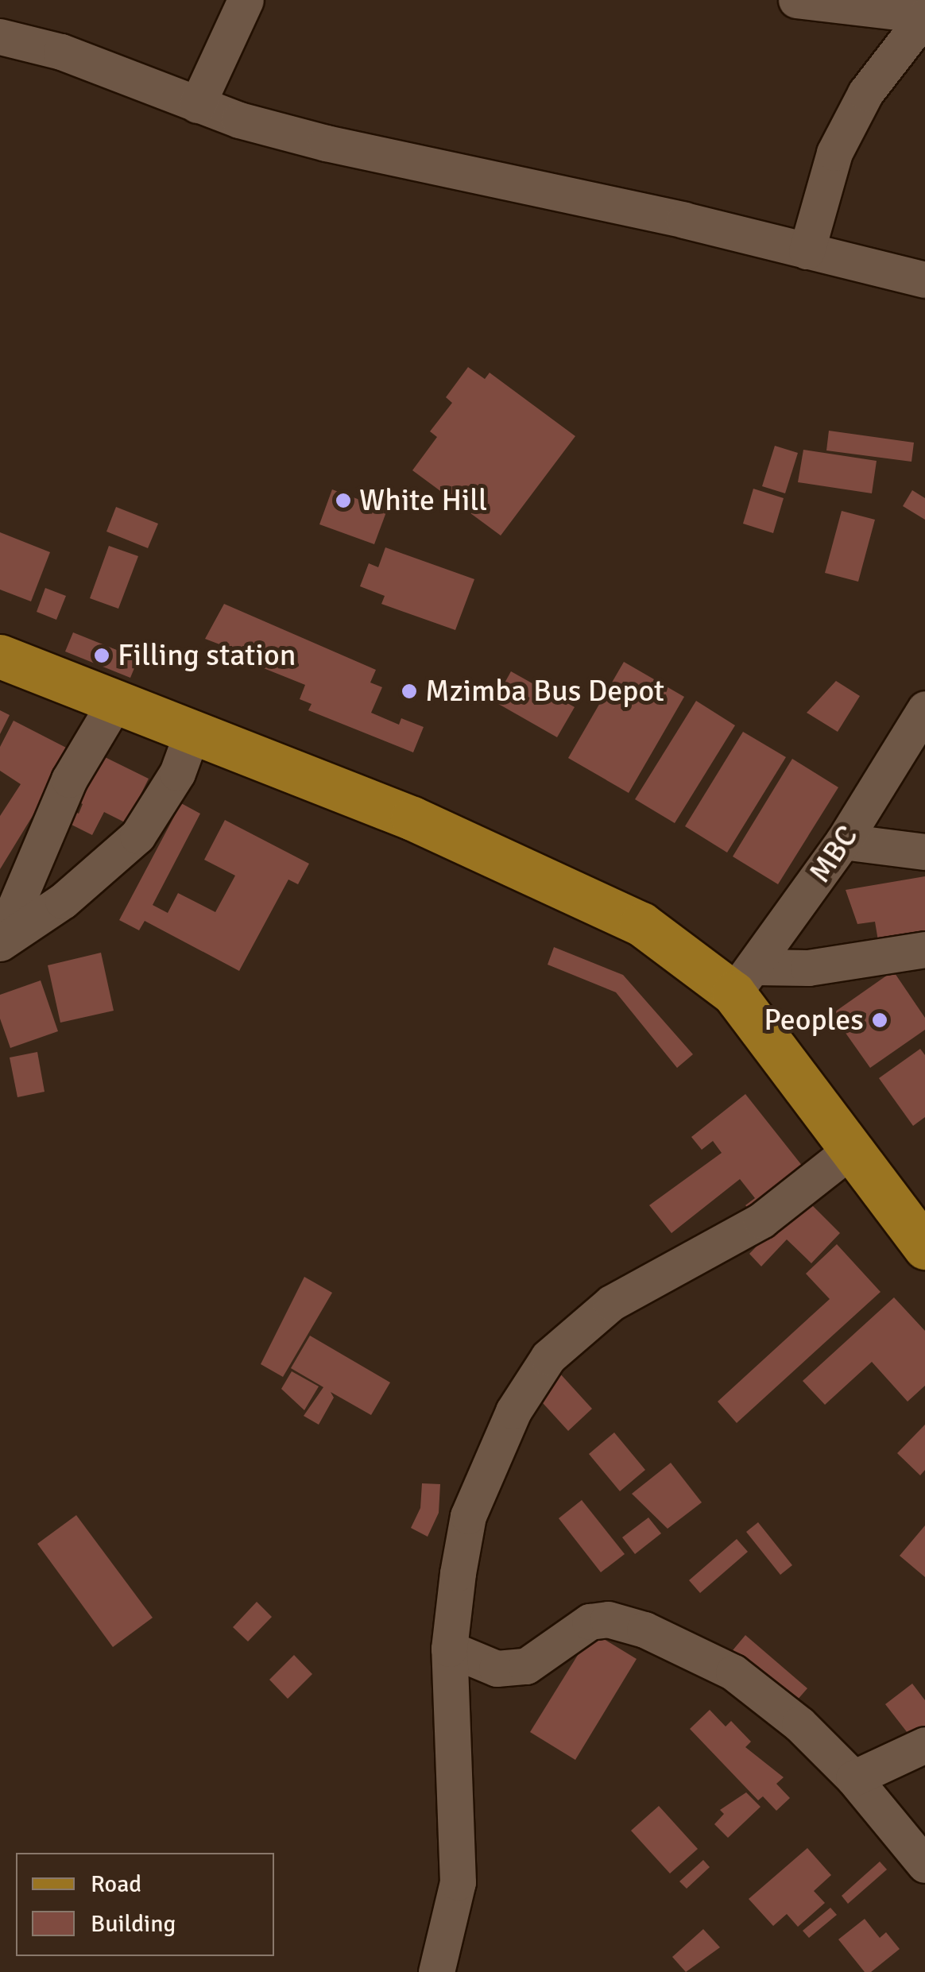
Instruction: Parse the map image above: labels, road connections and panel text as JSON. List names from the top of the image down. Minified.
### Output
{"streets":{"street":["MBC"]},"places":["White Hill","Filling station","Mzimba Bus Depot","Peoples"],"legend":["Road","Building"]}
